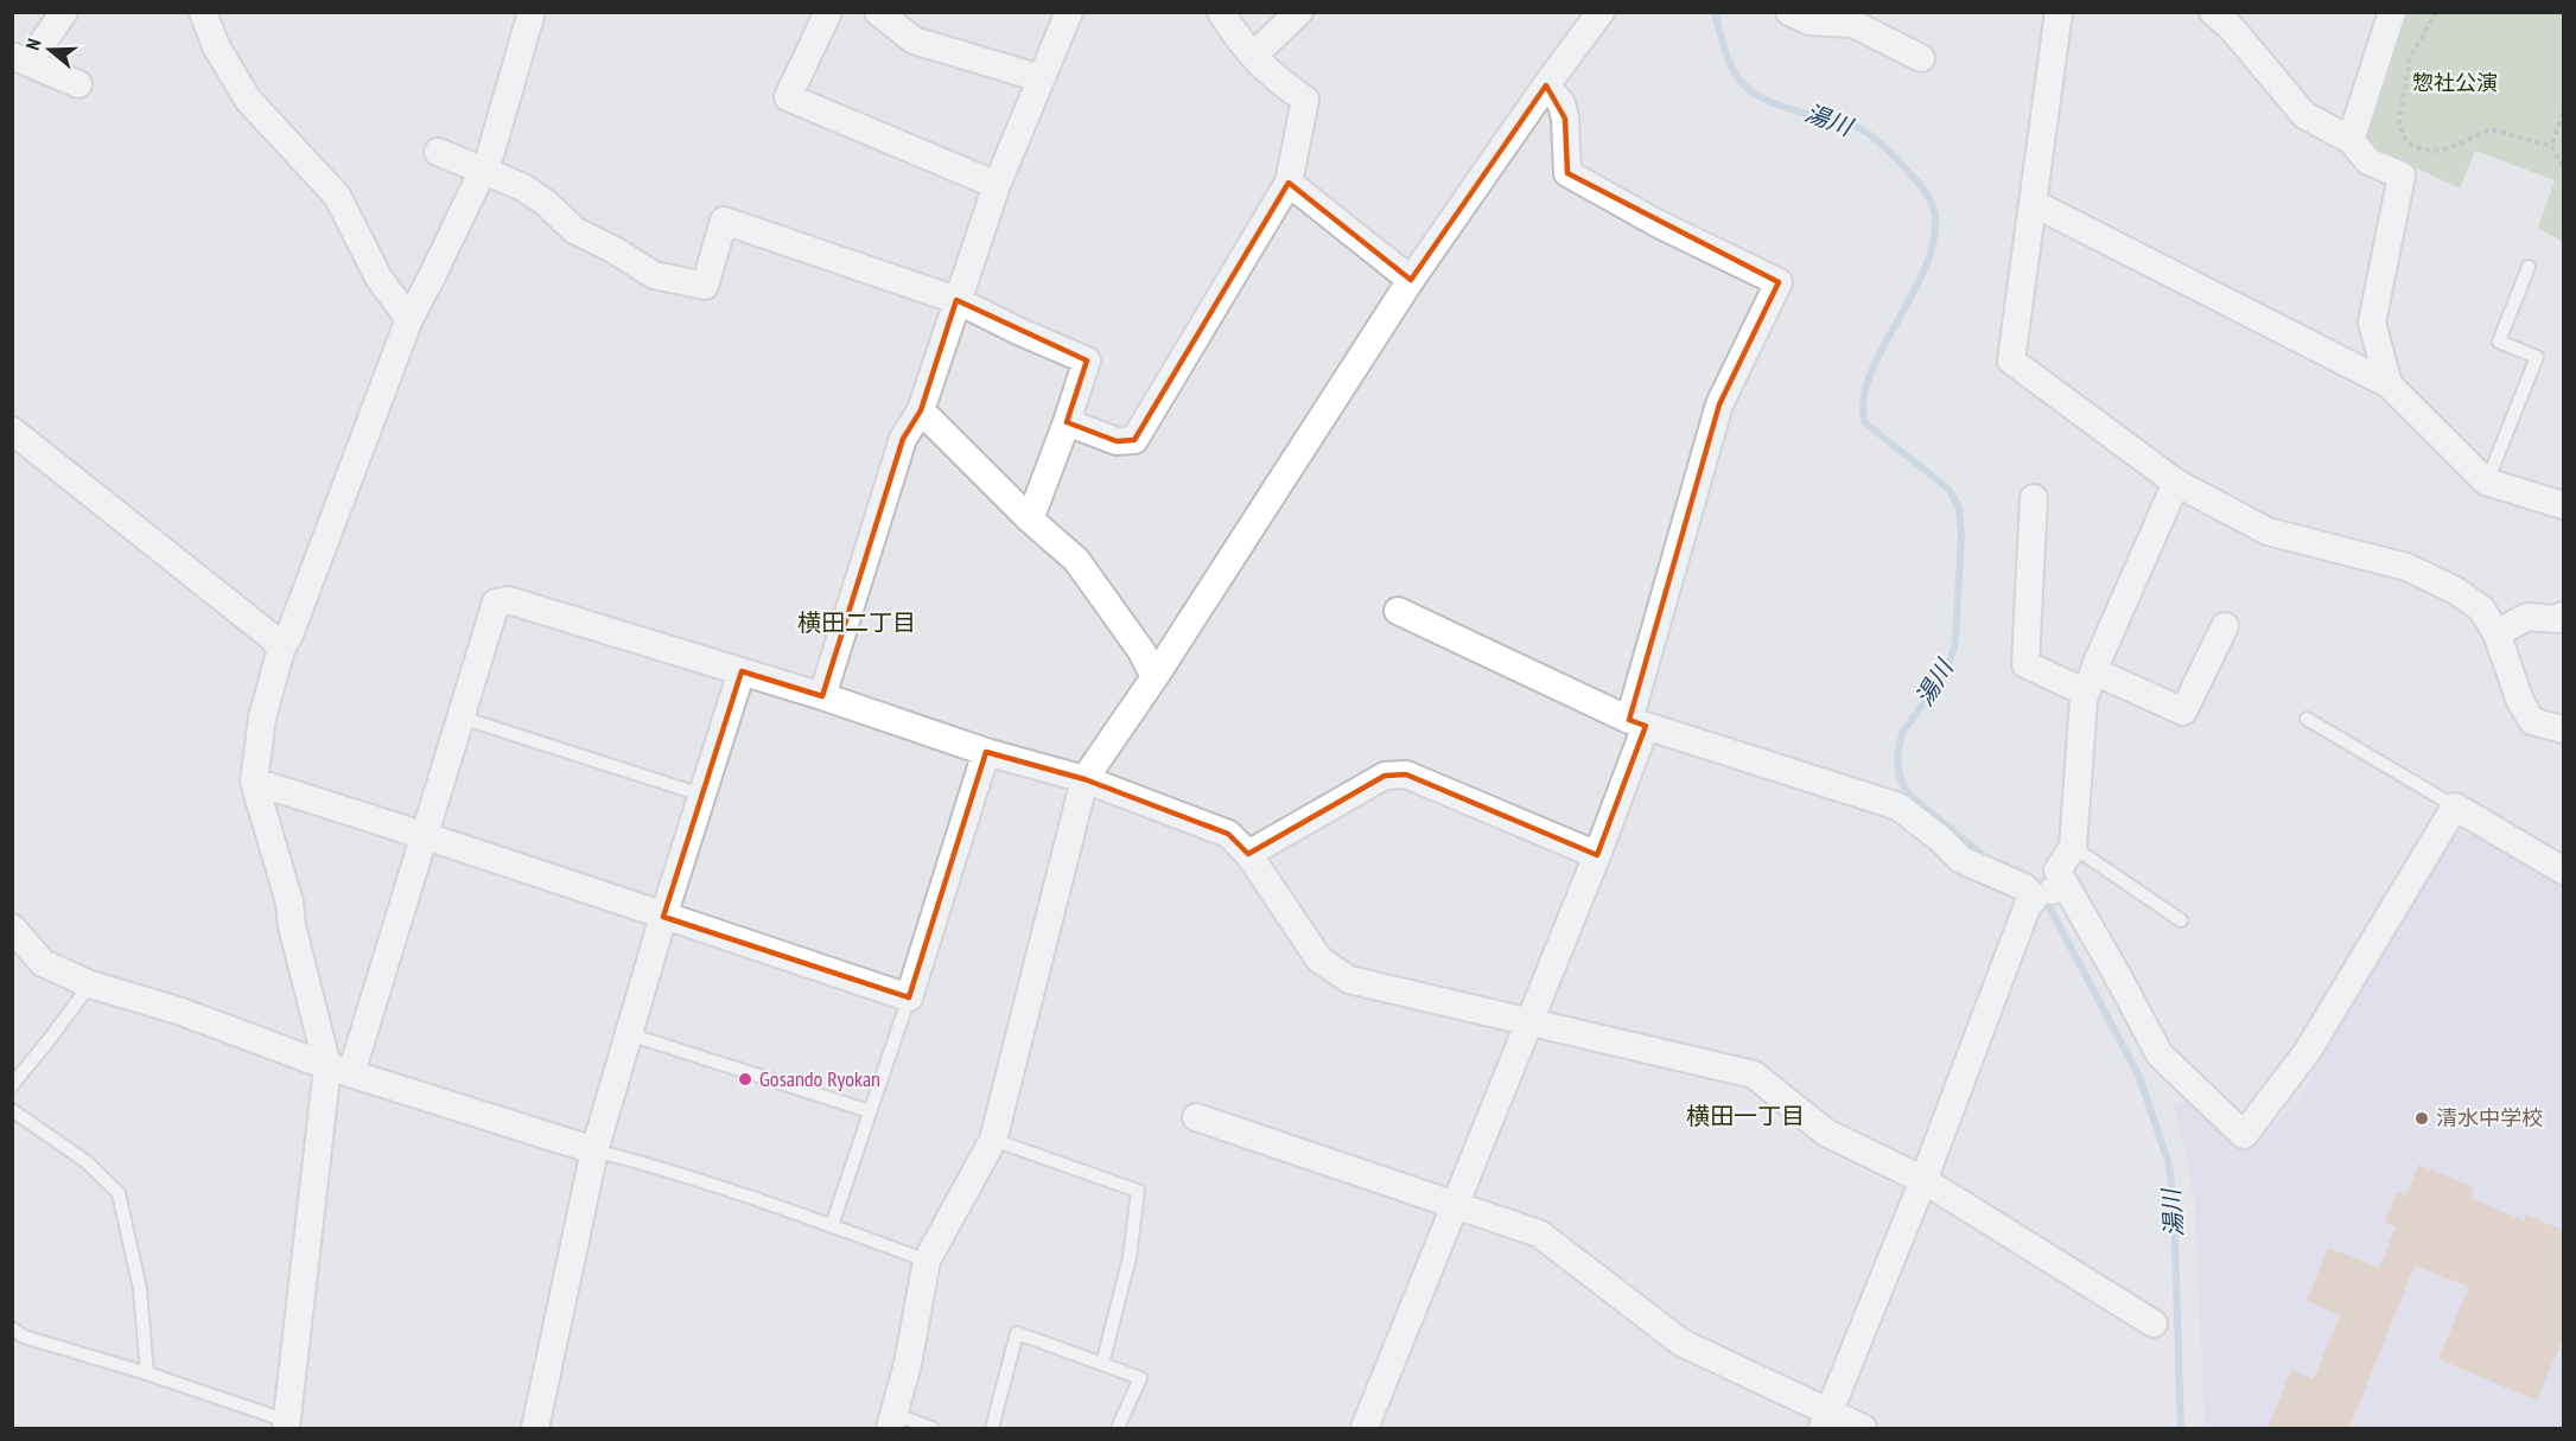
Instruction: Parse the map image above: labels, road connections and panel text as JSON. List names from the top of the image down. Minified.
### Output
{"districts":["横田二丁目","横田一丁目"],"water":["湯川"],"parks":["惣社公演"],"places":["Gosando Ryokan","清水中学校"],"north":"left"}
